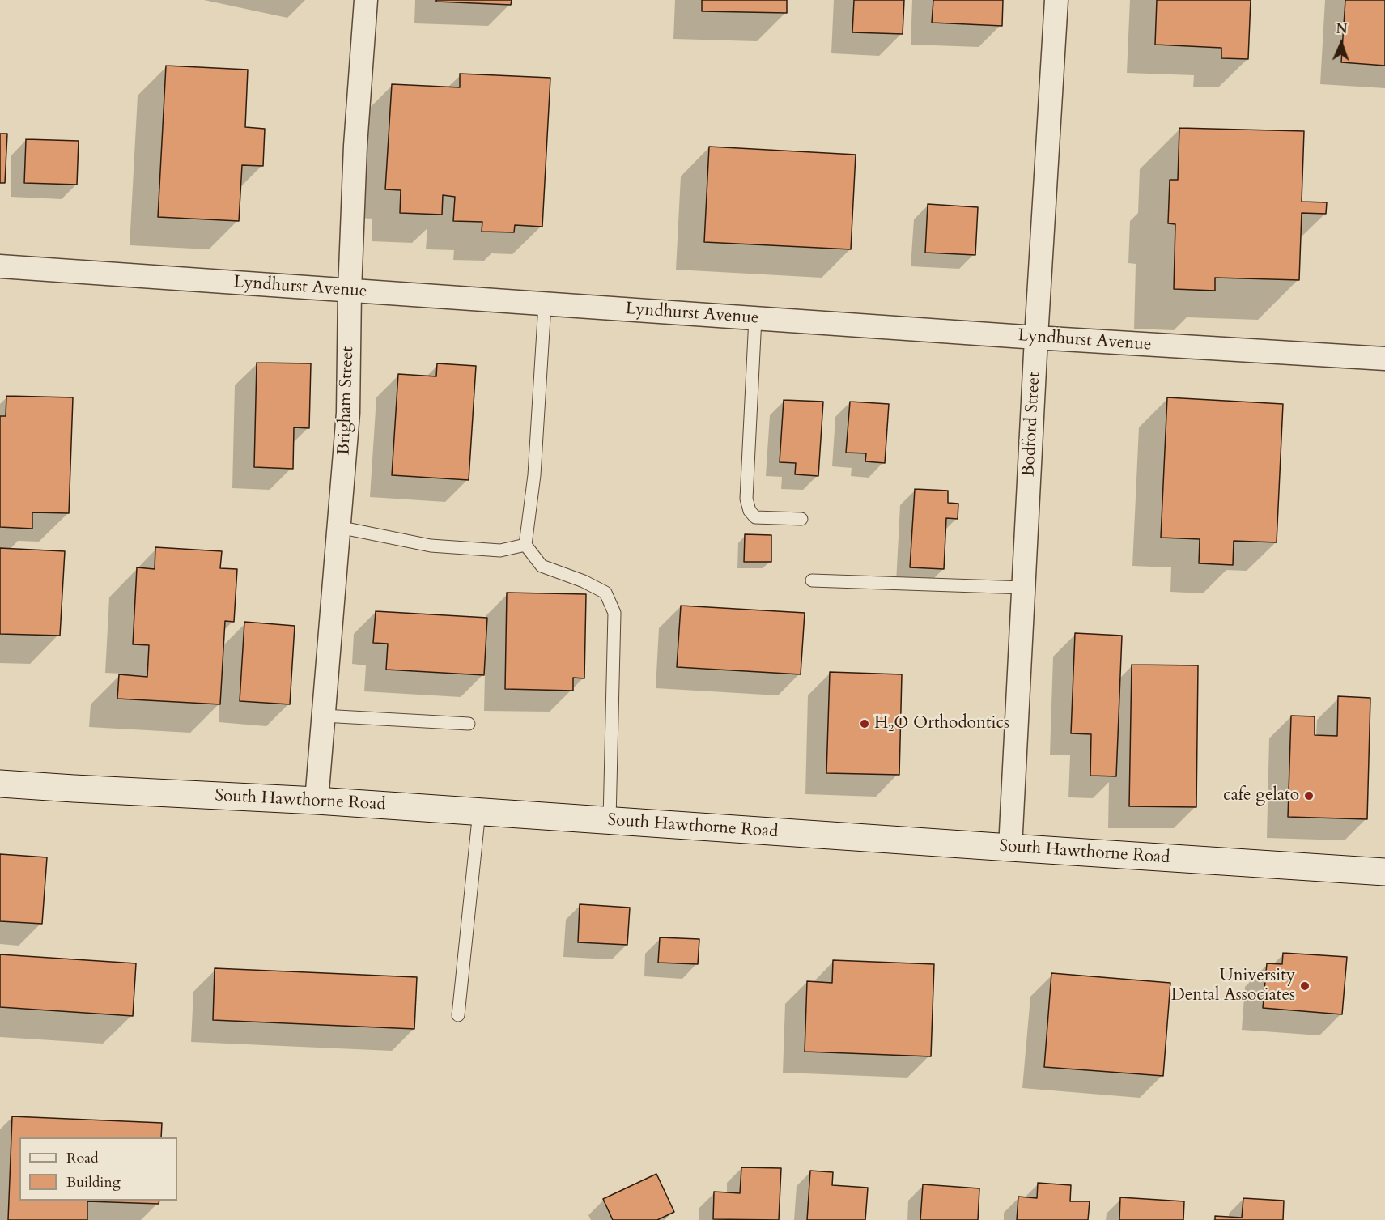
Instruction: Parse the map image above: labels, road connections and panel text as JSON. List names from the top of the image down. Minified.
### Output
{"streets":{"main road":["South Hawthorne Road"],"street":["Lyndhurst Avenue","Brigham Street","Bodford Street"]},"crossings":[["Lyndhurst Avenue","Brigham Street"],["Lyndhurst Avenue","Bodford Street"],["Brigham Street","South Hawthorne Road"],["Bodford Street","South Hawthorne Road"]],"places":["H₂O Orthodontics","cafe gelato","University Dental Associates"],"legend":["Road","Building"],"north":"top"}
